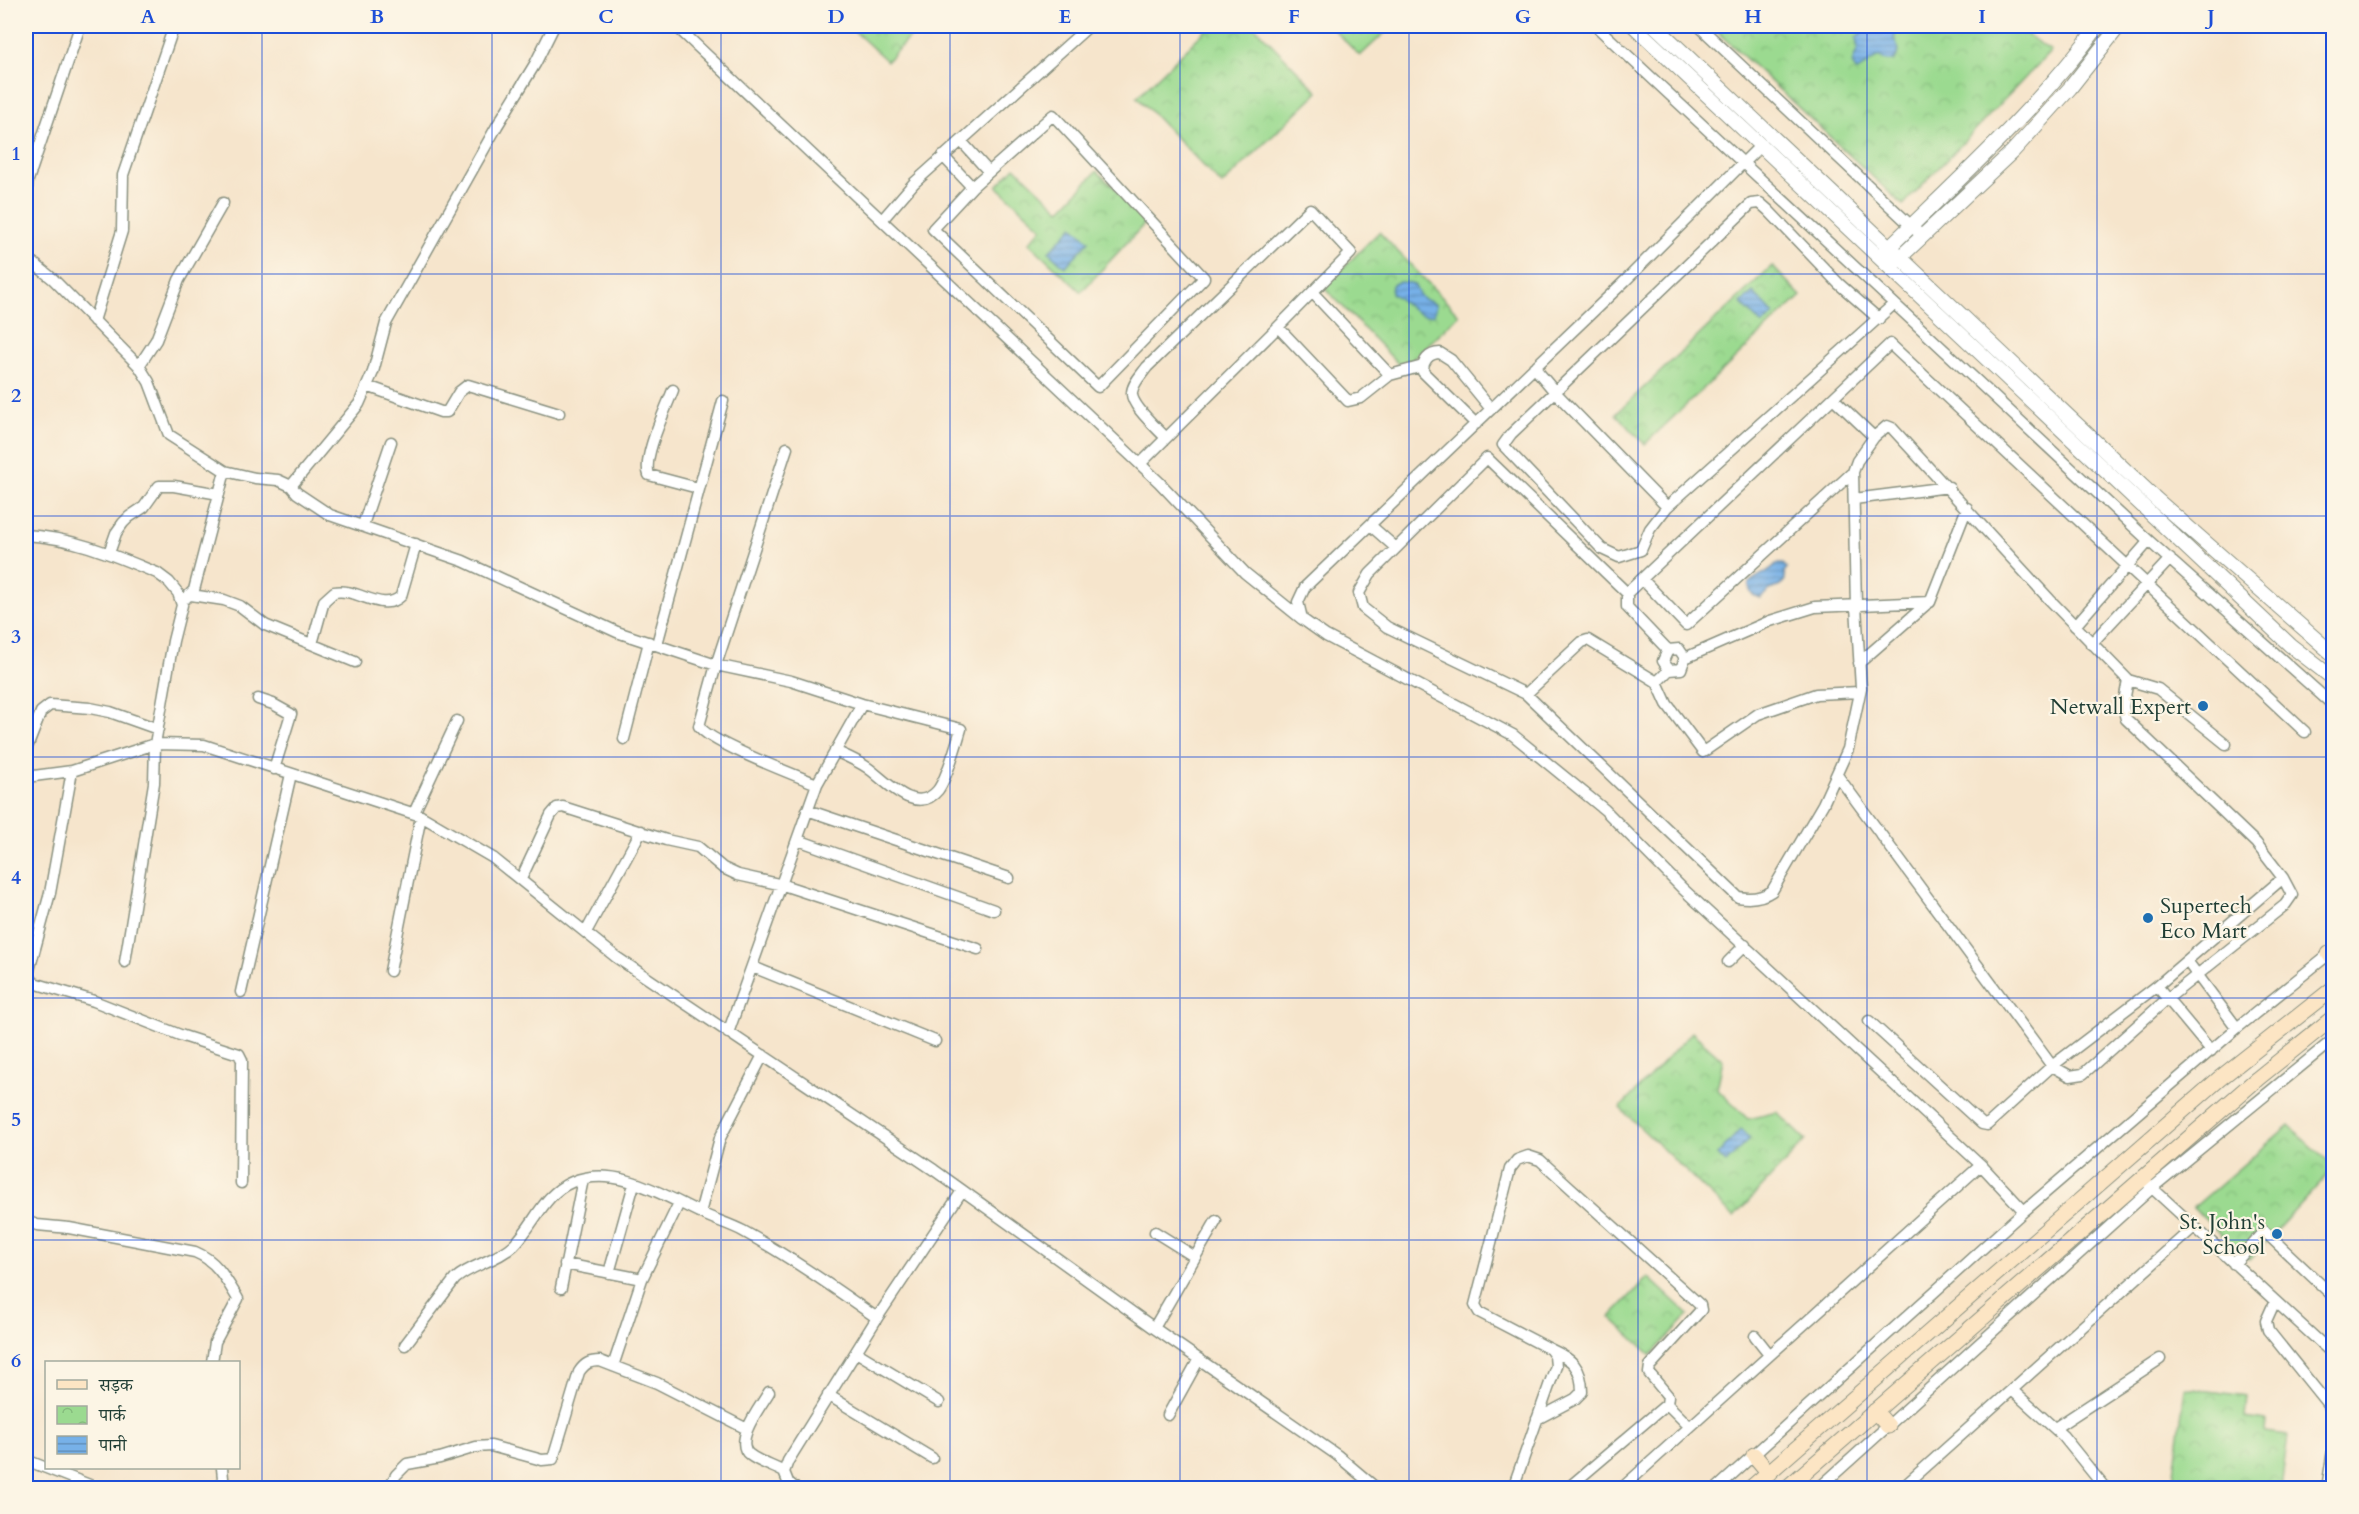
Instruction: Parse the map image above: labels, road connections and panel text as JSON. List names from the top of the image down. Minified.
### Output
{"places":["Netwall Expert","Supertech Eco Mart","St. John's School"],"legend":["सड़क","पार्क","पानी"],"grid":{"columns":["A","B","C","D","E","F","G","H","I","J"],"rows":["1","2","3","4","5","6"]}}
